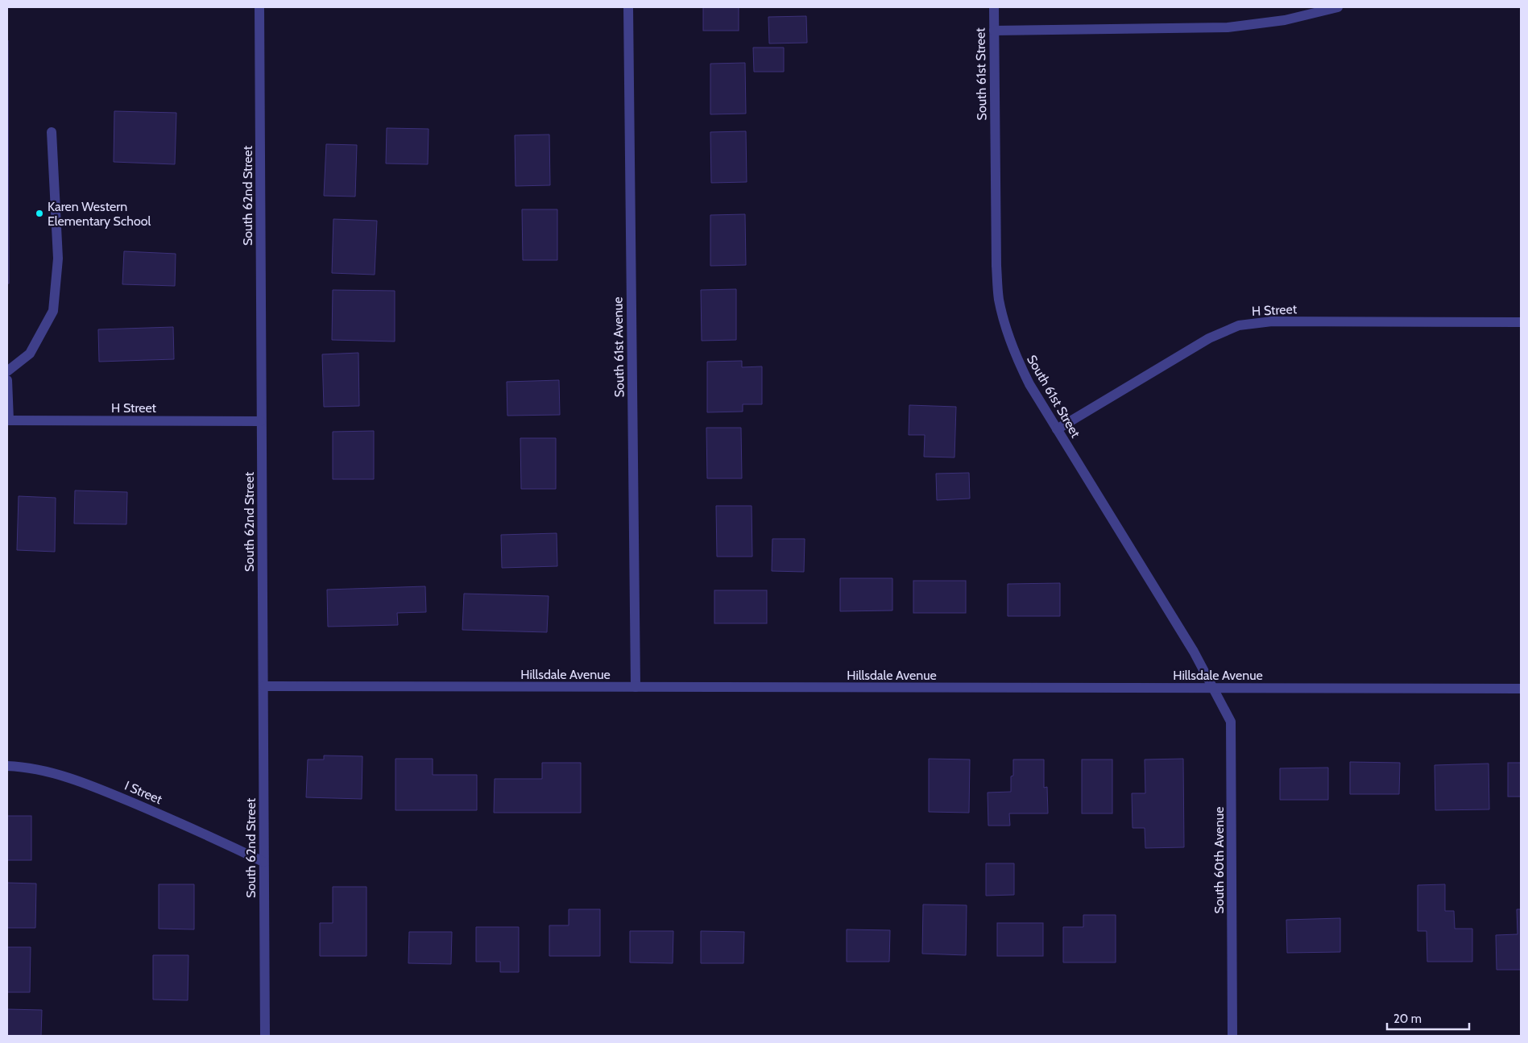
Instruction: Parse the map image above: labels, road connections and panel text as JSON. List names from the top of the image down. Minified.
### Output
{"streets":{"street":["South 61st Street","South 62nd Street","H Street","South 61st Avenue","Hillsdale Avenue","I Street","South 60th Avenue"]},"crossings":[["South 61st Street","H Street"],["South 61st Street","Hillsdale Avenue"],["South 61st Street","South 60th Avenue"],["South 62nd Street","H Street"],["South 62nd Street","Hillsdale Avenue"],["South 62nd Street","I Street"],["South 61st Avenue","Hillsdale Avenue"],["Hillsdale Avenue","South 60th Avenue"]],"places":["Karen Western Elementary School"],"scale_bar":"20 m"}
